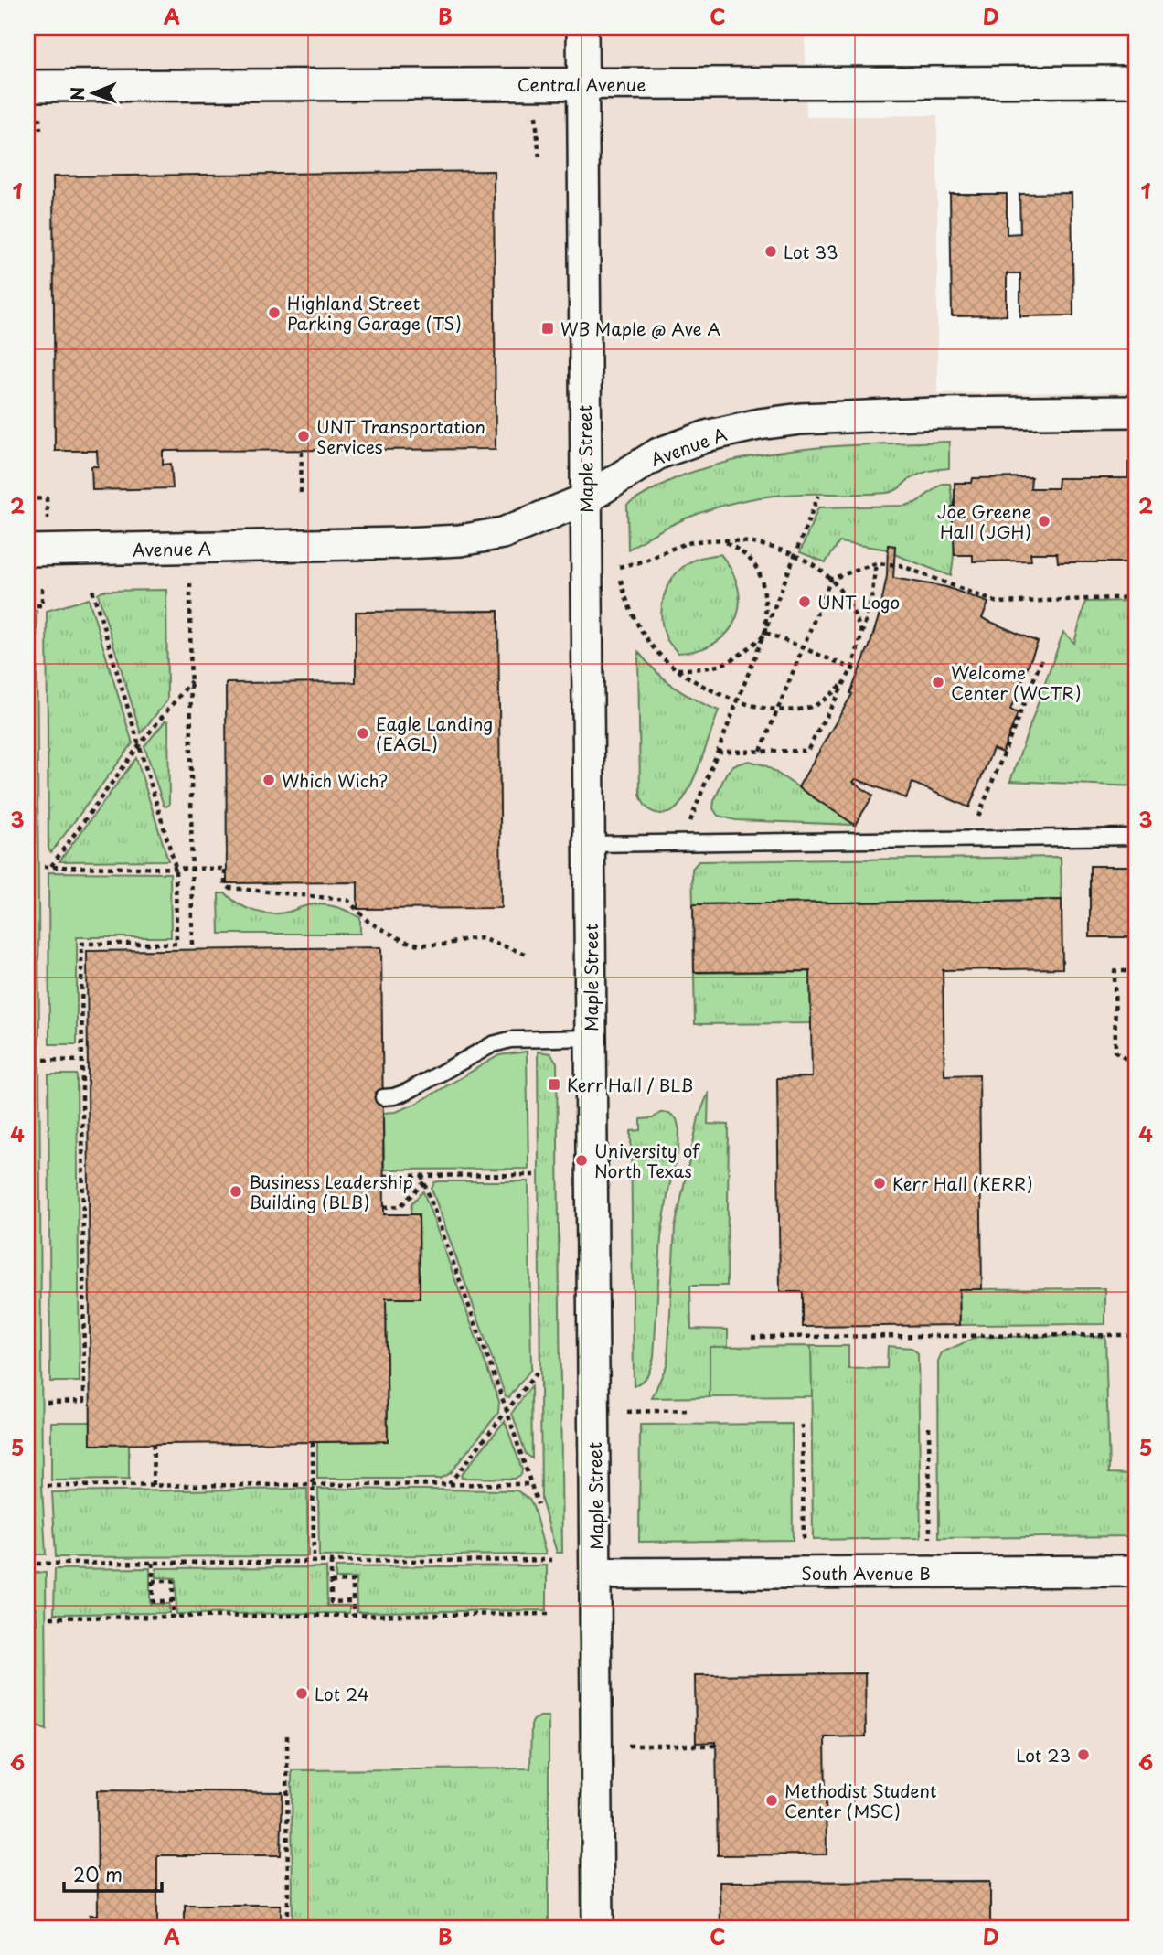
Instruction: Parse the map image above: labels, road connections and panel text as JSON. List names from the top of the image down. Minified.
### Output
{"streets":{"street":["Central Avenue","Avenue A","Maple Street","South Avenue B"]},"crossings":[["Central Avenue","Maple Street"],["Avenue A","Maple Street"],["Maple Street","South Avenue B"]],"places":{"other":["Lot 33","Highland Street Parking Garage (TS)","UNT Transportation Services","Joe Greene Hall (JGH)","UNT Logo","Welcome Center (WCTR)","Eagle Landing (EAGL)","Which Wich?","University of North Texas","Kerr Hall (KERR)","Business Leadership Building (BLB)","Lot 24","Lot 23","Methodist Student Center (MSC)"],"transit":["WB Maple @ Ave A","Kerr Hall / BLB"]},"scale_bar":"20 m","north":"left","grid":{"columns":["A","B","C","D"],"rows":["1","2","3","4","5","6"]}}
